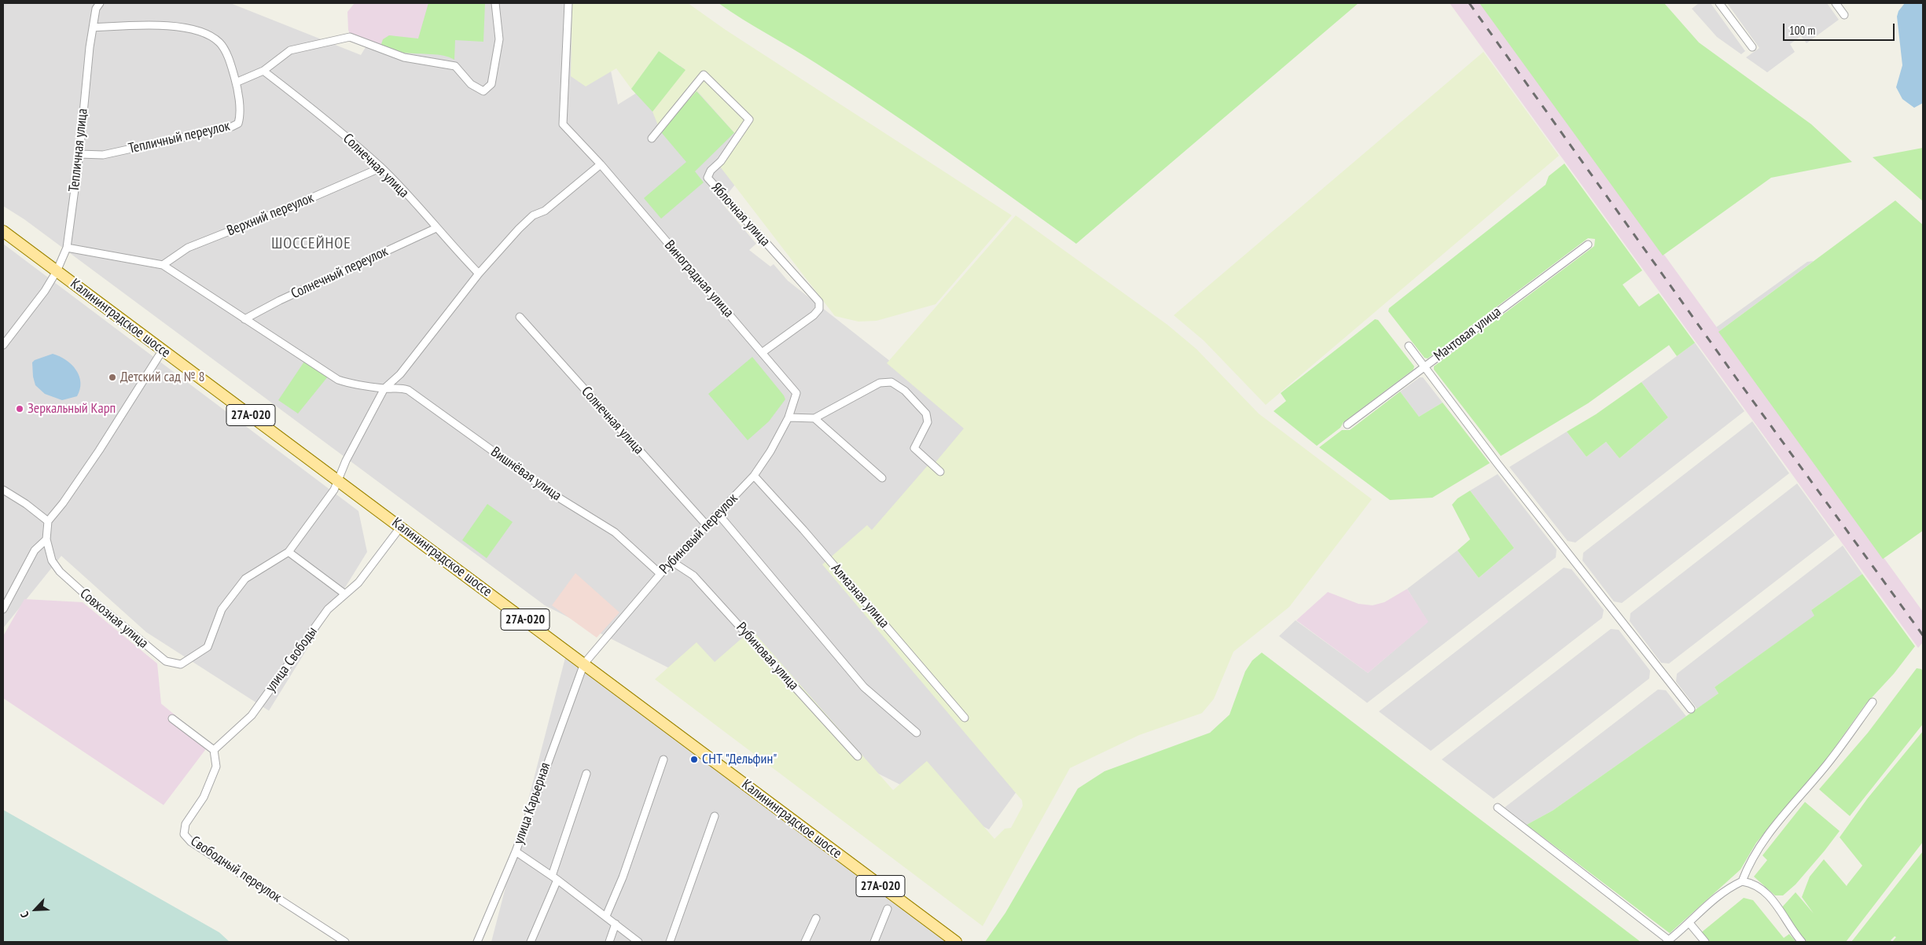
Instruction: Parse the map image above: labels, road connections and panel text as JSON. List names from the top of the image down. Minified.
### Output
{"streets":{"main road":["Калининградское шоссе","27А-020"],"street":["Тепличный переулок","Тепличная улица","Солнечная улица","Верхний переулок","Яблочная улица","Солнечный переулок","Виноградная улица","Мачтовая улица","Вишнёвая улица","Рубиновый переулок","Алмазная улица","Совхозная улица","Рубиновая улица","улица Свободы","улица Карьерная","Свободный переулок"]},"crossings":[["Тепличный переулок","Тепличная улица"],["Тепличная улица","Калининградское шоссе"],["Солнечная улица","Верхний переулок"],["Солнечная улица","Солнечный переулок"],["Солнечная улица","Рубиновый переулок"],["Солнечная улица","Совхозная улица"],["Верхний переулок","Вишнёвая улица"],["Яблочная улица","Виноградная улица"],["Солнечный переулок","Вишнёвая улица"],["Виноградная улица","Рубиновый переулок"],["Виноградная улица","Совхозная улица"],["Калининградское шоссе","Рубиновый переулок"],["Калининградское шоссе","Совхозная улица"],["Калининградское шоссе","улица Свободы"],["Калининградское шоссе","улица Карьерная"],["Вишнёвая улица","Рубиновый переулок"],["Вишнёвая улица","Совхозная улица"],["Рубиновый переулок","Алмазная улица"],["Рубиновый переулок","Рубиновая улица"],["Рубиновый переулок","улица Карьерная"],["улица Свободы","Свободный переулок"]],"districts":["ШОССЕЙНОЕ"],"places":["Детский сад № 8","Зеркальный Карп","СНТ \"Дельфин\""],"scale_bar":"100 m","north":"bottom left"}
